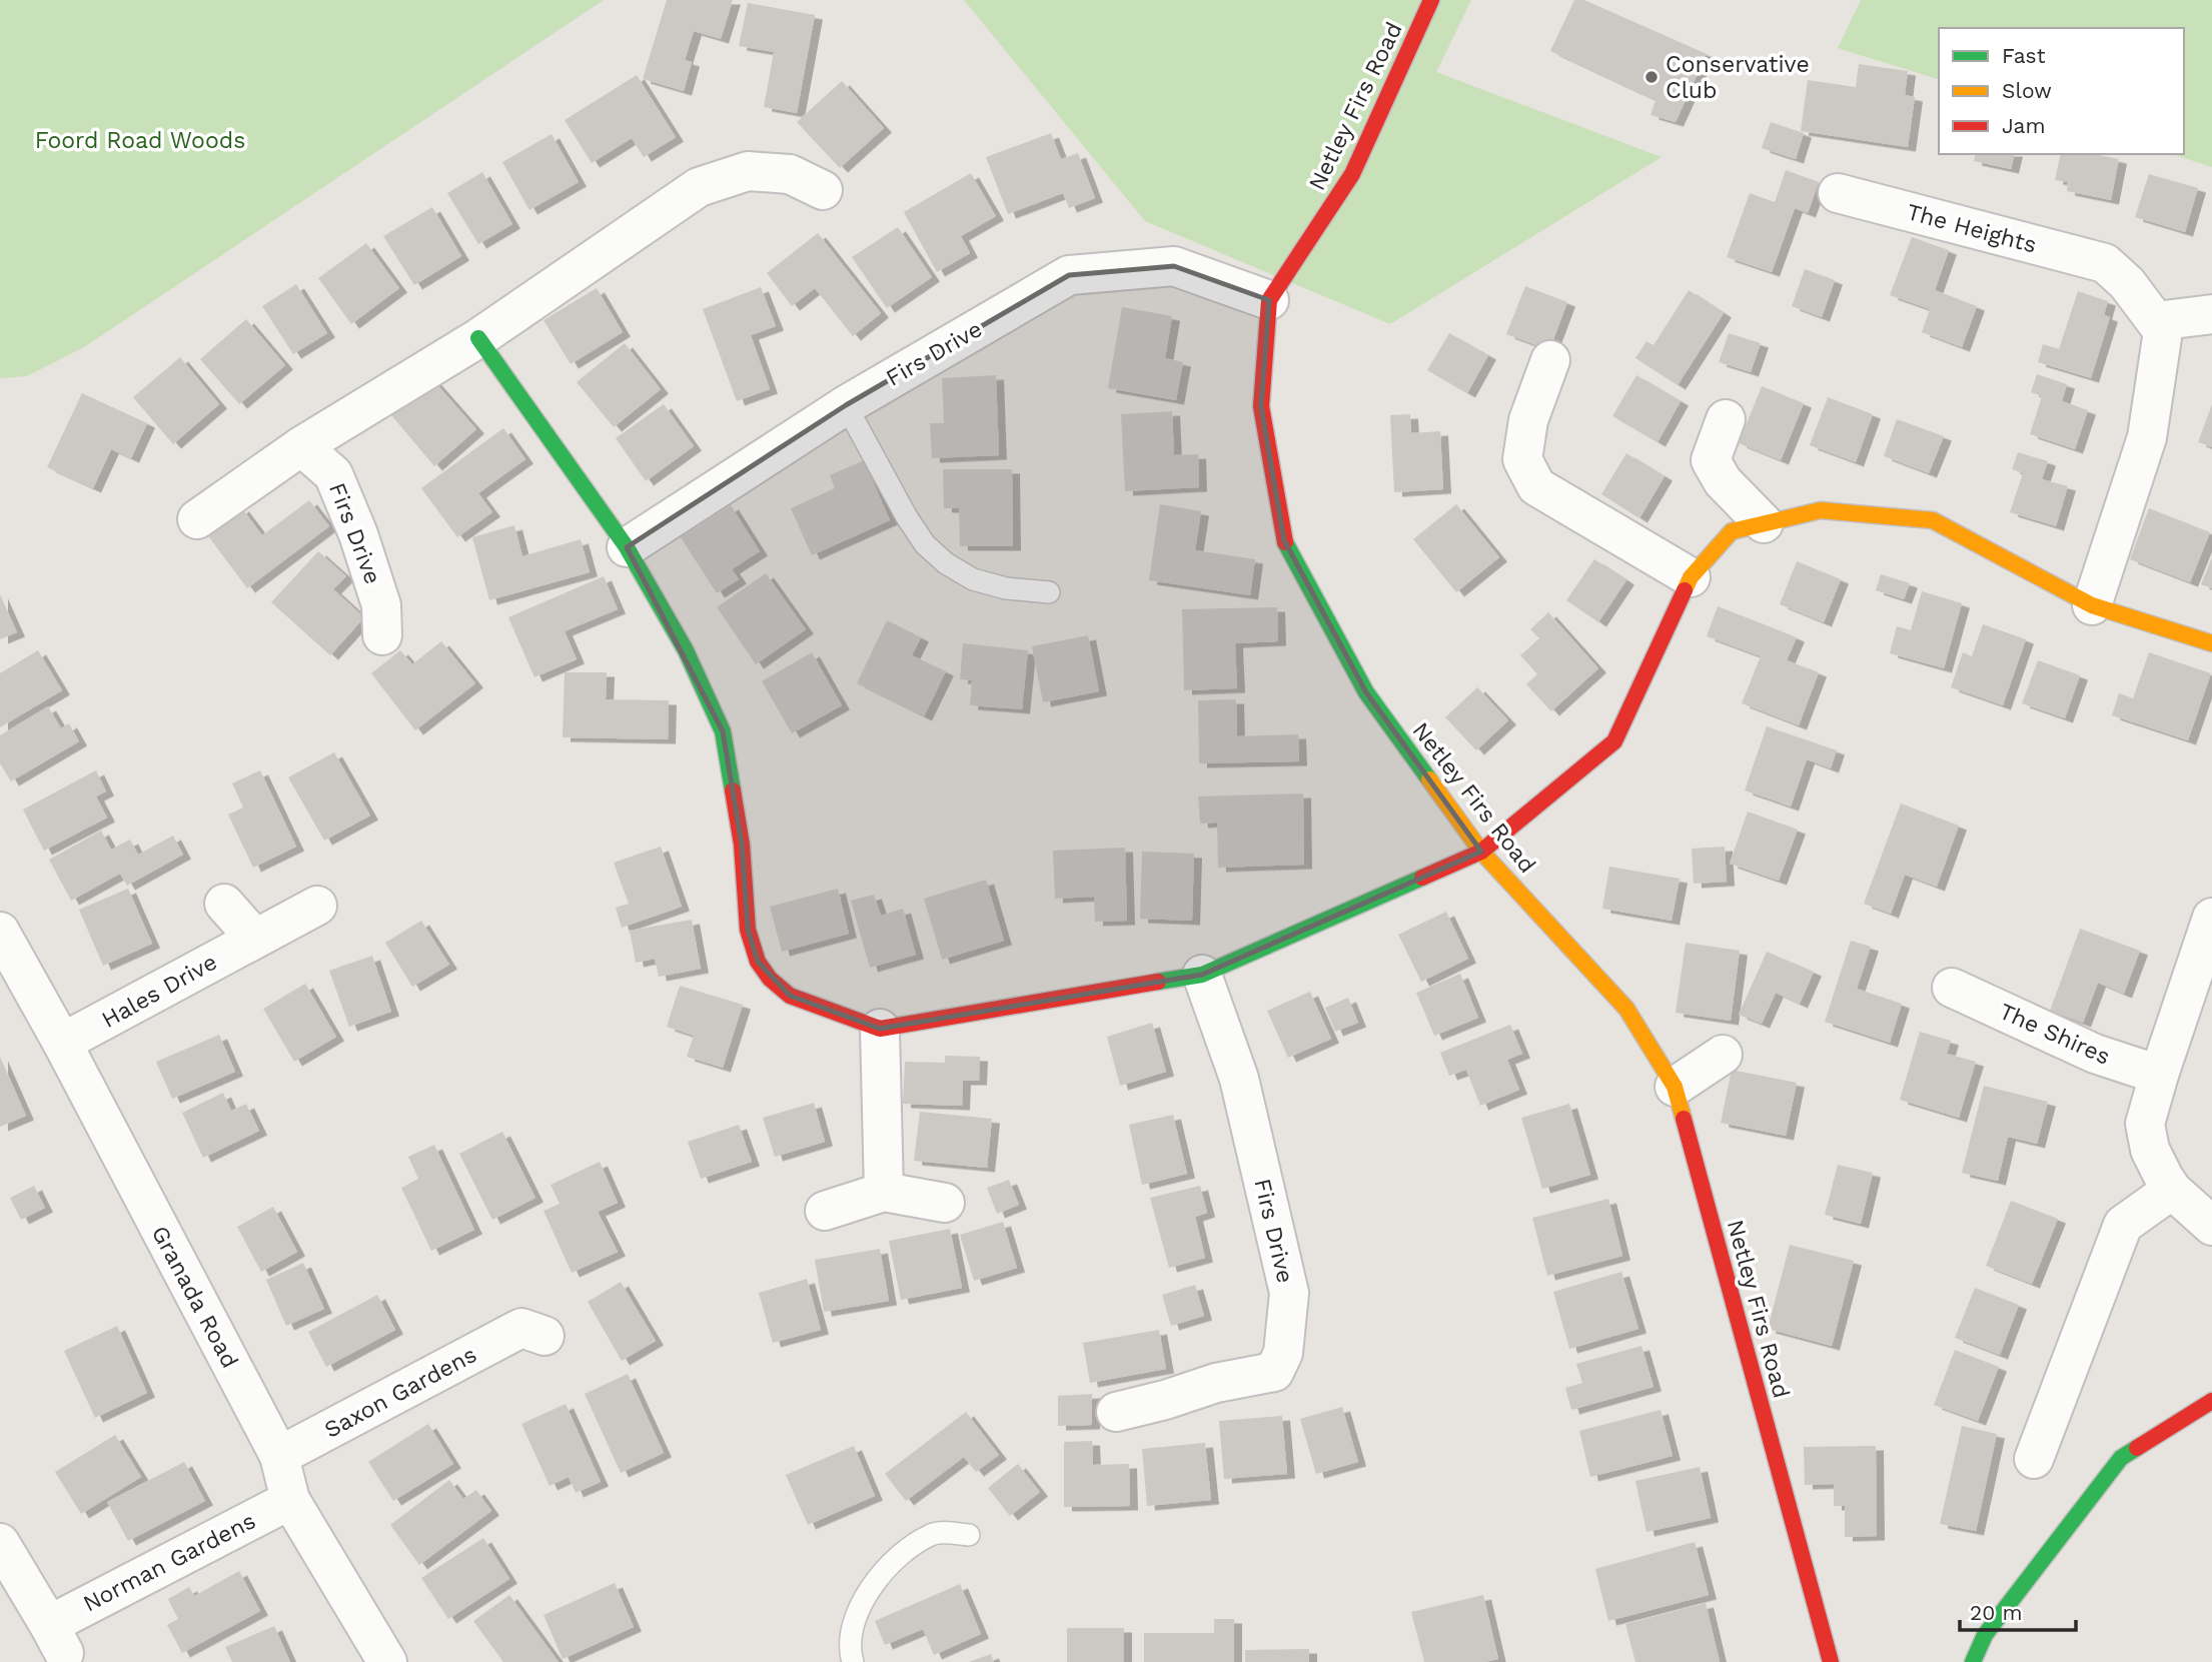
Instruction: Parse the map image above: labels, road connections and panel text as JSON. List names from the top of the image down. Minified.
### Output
{"streets":{"street":["Netley Firs Road","The Heights","Firs Drive","Hales Drive","The Shires","Granada Road","Saxon Gardens","Norman Gardens"]},"crossings":[["Netley Firs Road","Firs Drive"],["Hales Drive","Granada Road"],["Granada Road","Saxon Gardens"],["Granada Road","Norman Gardens"]],"parks":["Foord Road Woods"],"places":["Conservative Club"],"legend":["Fast","Slow","Jam"],"scale_bar":"20 m"}
